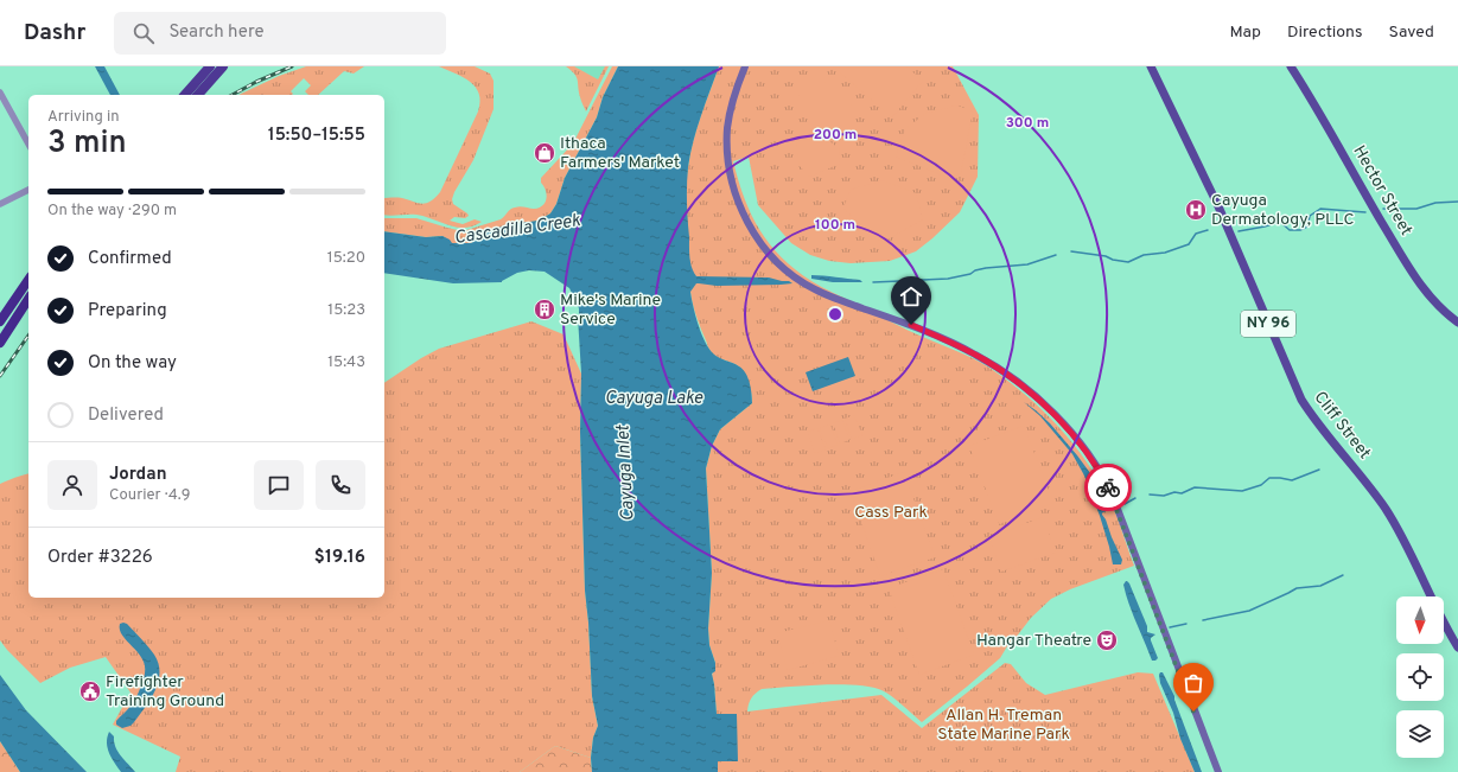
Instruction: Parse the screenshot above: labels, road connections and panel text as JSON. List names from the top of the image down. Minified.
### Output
{"streets":{"main road":["Hector Street","NY 96","Cliff Street"]},"water":["Cascadilla Creek","Cayuga Lake","Cayuga Inlet"],"parks":["Cass Park","Allan H. Treman State Marine Park"],"places":{"shop":["Ithaca Farmers' Market"],"hospital":["Cayuga Dermatology, PLLC"],"building":["Mike's Marine Service"],"theatre":["Hangar Theatre"],"public building":["Firefighter Training Ground"]},"north":"bottom","page":{"header":"Dashr","search":"Search here","nav":["Map","Directions","Saved"],"heading":["3 min","Arriving in","15:50–15:55"],"panel":["Jordan","Courier · 4.9","Order #3226","$19.16"],"bar":"On the way · 290 m","list":[["Confirmed","15:20"],["Preparing","15:23"],["On the way","15:43"],"Delivered"]},"rings":["300 m","200 m","100 m"]}
